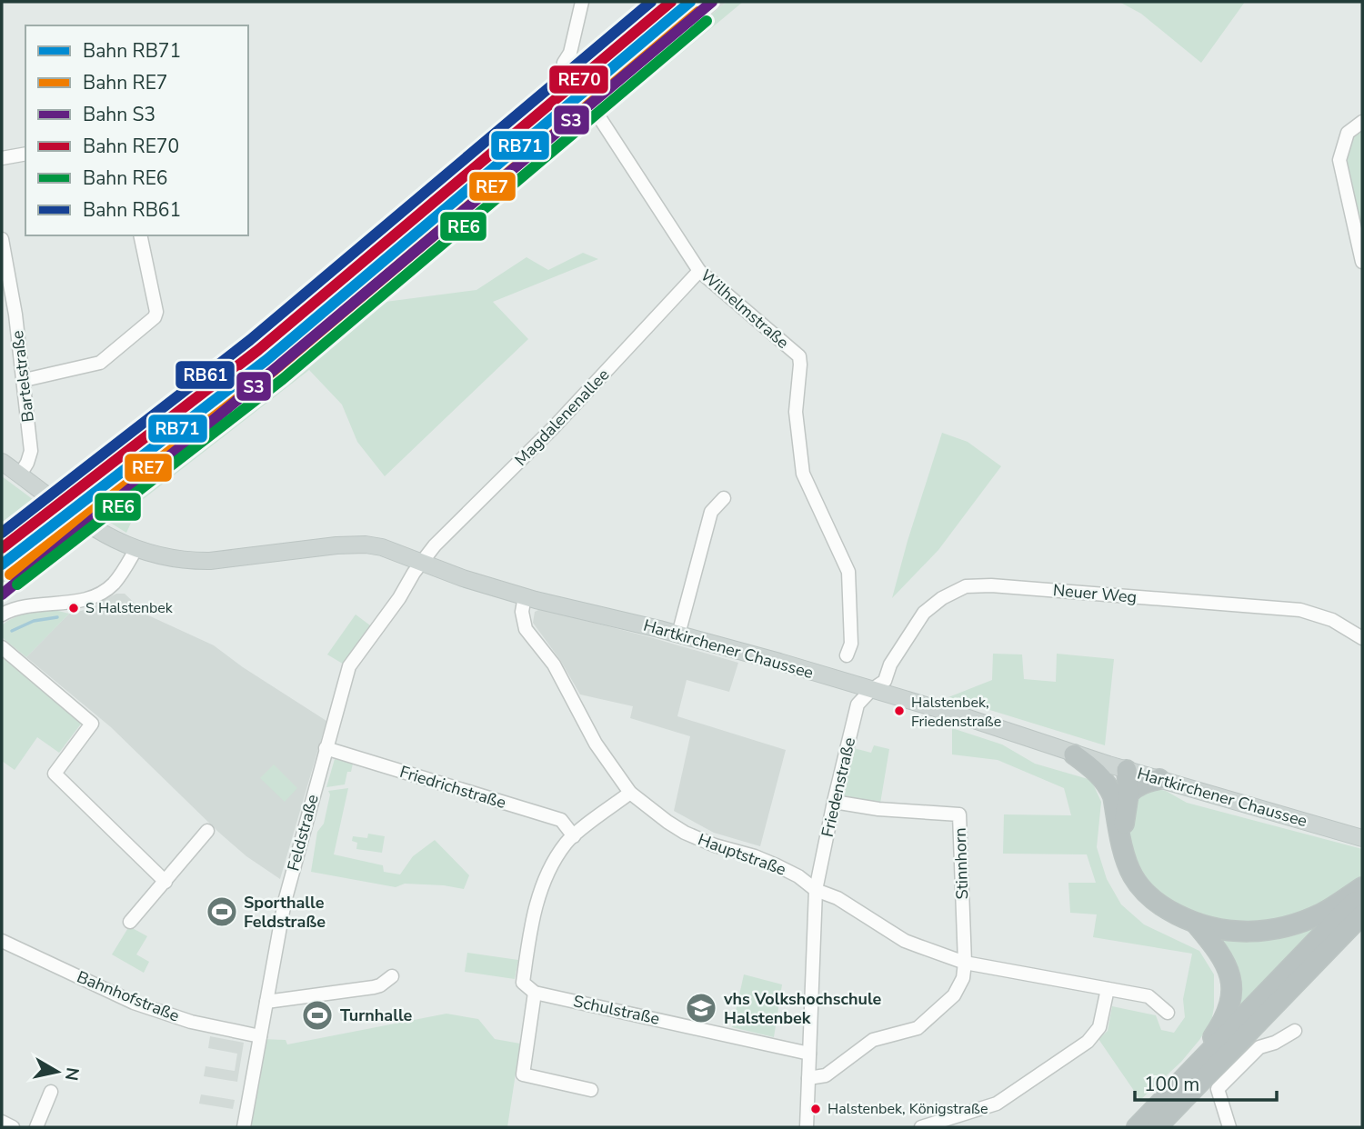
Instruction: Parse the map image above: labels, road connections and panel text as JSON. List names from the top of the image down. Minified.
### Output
{"streets":{"main road":["Hartkirchener Chaussee"],"street":["Wilhelmstraße","Bartelstraße","Magdalenenallee","Neuer Weg","Friedrichstraße","Friedenstraße","Feldstraße","Hauptstraße","Stinnhorn","Bahnhofstraße","Schulstraße"]},"crossings":[["Wilhelmstraße","Magdalenenallee"],["Bartelstraße","Hartkirchener Chaussee"],["Magdalenenallee","Hartkirchener Chaussee"],["Magdalenenallee","Feldstraße"],["Neuer Weg","Hartkirchener Chaussee"],["Neuer Weg","Friedenstraße"],["Hartkirchener Chaussee","Friedenstraße"],["Hartkirchener Chaussee","Feldstraße"],["Hartkirchener Chaussee","Hauptstraße"],["Friedrichstraße","Feldstraße"],["Friedenstraße","Hauptstraße"],["Friedenstraße","Stinnhorn"],["Friedenstraße","Schulstraße"],["Feldstraße","Bahnhofstraße"],["Hauptstraße","Stinnhorn"]],"places":{"other":["S Halstenbek","Halstenbek, Friedenstraße","Halstenbek, Königstraße"],"sports":["Sporthalle Feldstraße","Turnhalle"],"school or university":["vhs Volkshochschule Halstenbek"]},"lines":["rail line RB71","rail line S3","rail line RE70","rail line RB61","rail line RE7","rail line RE6"],"legend":["Bahn RB71","Bahn RE7","Bahn S3","Bahn RE70","Bahn RE6","Bahn RB61"],"scale_bar":"100 m","north":"right"}
